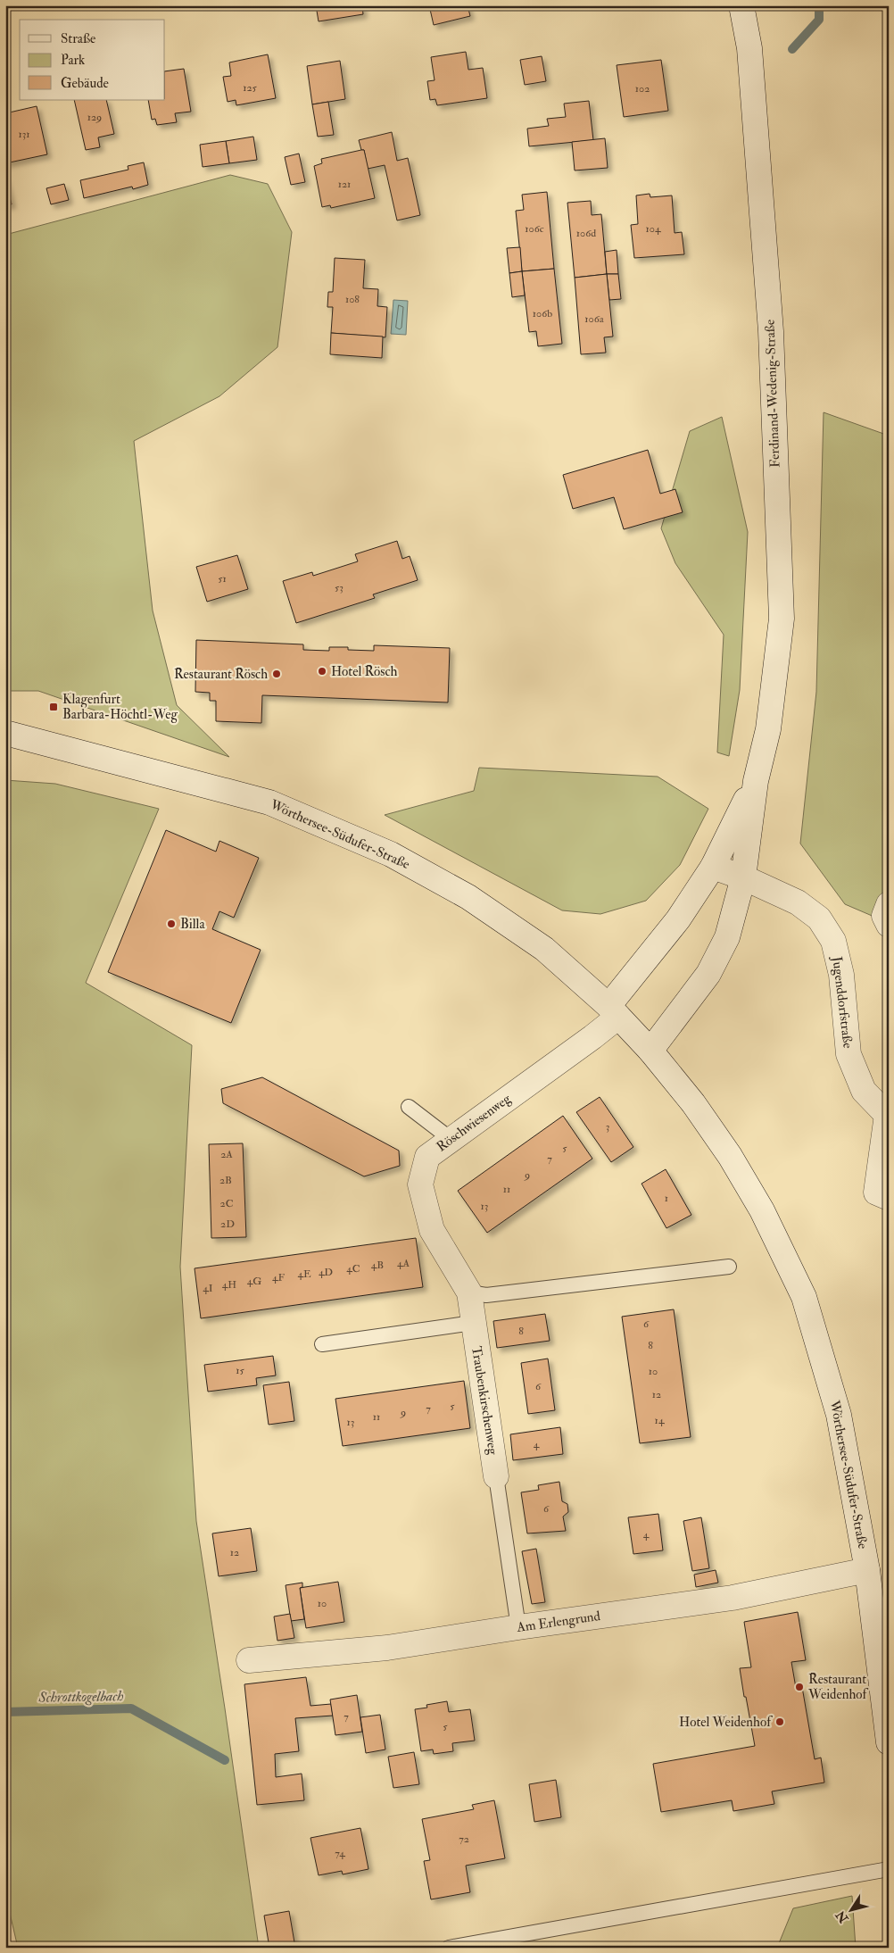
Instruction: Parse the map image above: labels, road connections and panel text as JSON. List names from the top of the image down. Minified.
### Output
{"streets":{"street":["Ferdinand-Wedenig-Straße","Wörthersee-Südufer-Straße","Jugenddorfstraße","Röschwiesenweg","Traubenkirschenweg","Am Erlengrund"]},"crossings":[["Ferdinand-Wedenig-Straße","Wörthersee-Südufer-Straße"],["Ferdinand-Wedenig-Straße","Jugenddorfstraße"],["Ferdinand-Wedenig-Straße","Röschwiesenweg"],["Wörthersee-Südufer-Straße","Röschwiesenweg"],["Wörthersee-Südufer-Straße","Am Erlengrund"],["Röschwiesenweg","Traubenkirschenweg"],["Traubenkirschenweg","Am Erlengrund"]],"water":["Schrottkogelbach"],"places":{"other":["Hotel Rösch","Restaurant Rösch","Billa","Restaurant Weidenhof","Hotel Weidenhof"],"transit":["Klagenfurt Barbara-Höchtl-Weg"]},"house_numbers":["125","102","129","131","121","106c","104","106d","108","106b","106a","51","53","3","5","2A","7","9","2B","11","1","2C","13","2D","4A","4B","4C","4D","4E","4F","4G","4H","4I","6","8","8","15","10","6","12","5","7","9","11","14","13","4","6","4","12","10","7","5","72","74"],"legend":["Straße","Park","Gebäude"],"north":"bottom left"}
